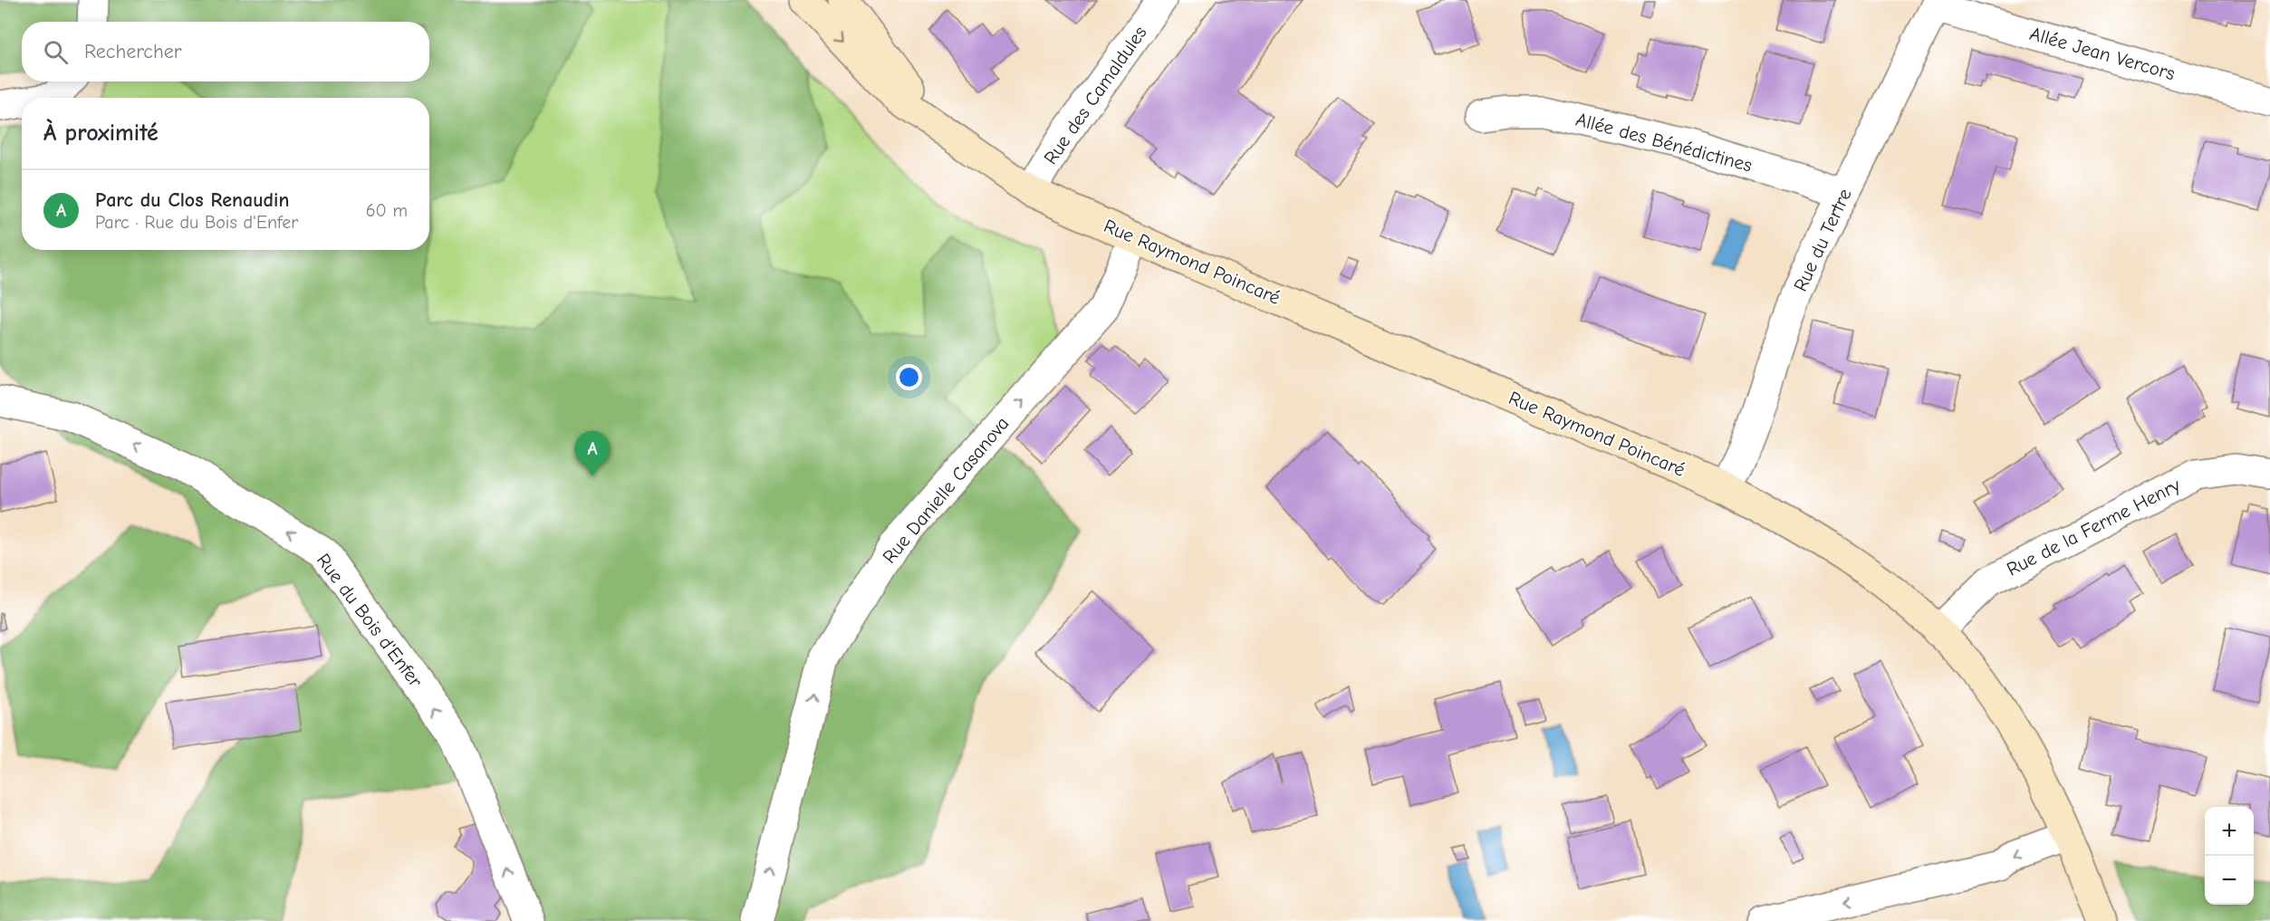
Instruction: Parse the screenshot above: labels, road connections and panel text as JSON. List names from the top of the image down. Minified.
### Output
{"streets":{"main road":["Rue Raymond Poincaré"],"street":["Allée Jean Vercors","Rue des Camaldules","Allée des Bénédictines","Rue du Tertre","Rue Danielle Casanova","Rue de la Ferme Henry","Rue du Bois d'Enfer"]},"crossings":[["Allée Jean Vercors","Rue du Tertre"],["Rue des Camaldules","Rue Raymond Poincaré"],["Allée des Bénédictines","Rue du Tertre"],["Rue du Tertre","Rue Raymond Poincaré"],["Rue Raymond Poincaré","Rue Danielle Casanova"],["Rue Raymond Poincaré","Rue de la Ferme Henry"]],"one_way":["Rue Danielle Casanova","Rue du Bois d'Enfer"],"page":{"search":"Rechercher","heading":"À proximité","list":[{"mark":"A","name":"Parc du Clos Renaudin","note":"Parc · Rue du Bois d'Enfer","value":"60 m"}],"pins":"A","map_buttons":["+","−"]}}
